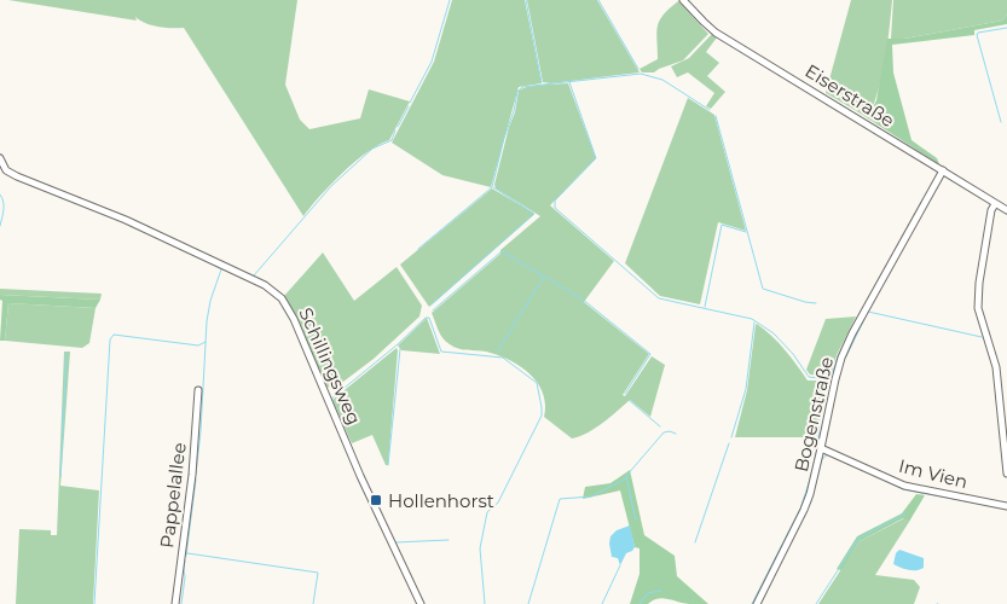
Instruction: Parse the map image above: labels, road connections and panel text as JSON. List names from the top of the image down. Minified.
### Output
{"streets":{"street":["Eiserstraße","Schillingsweg","Bogenstraße","Im Vien","Pappelallee"]},"crossings":[["Eiserstraße","Bogenstraße"],["Bogenstraße","Im Vien"]],"places":{"transit":["Hollenhorst"]}}
